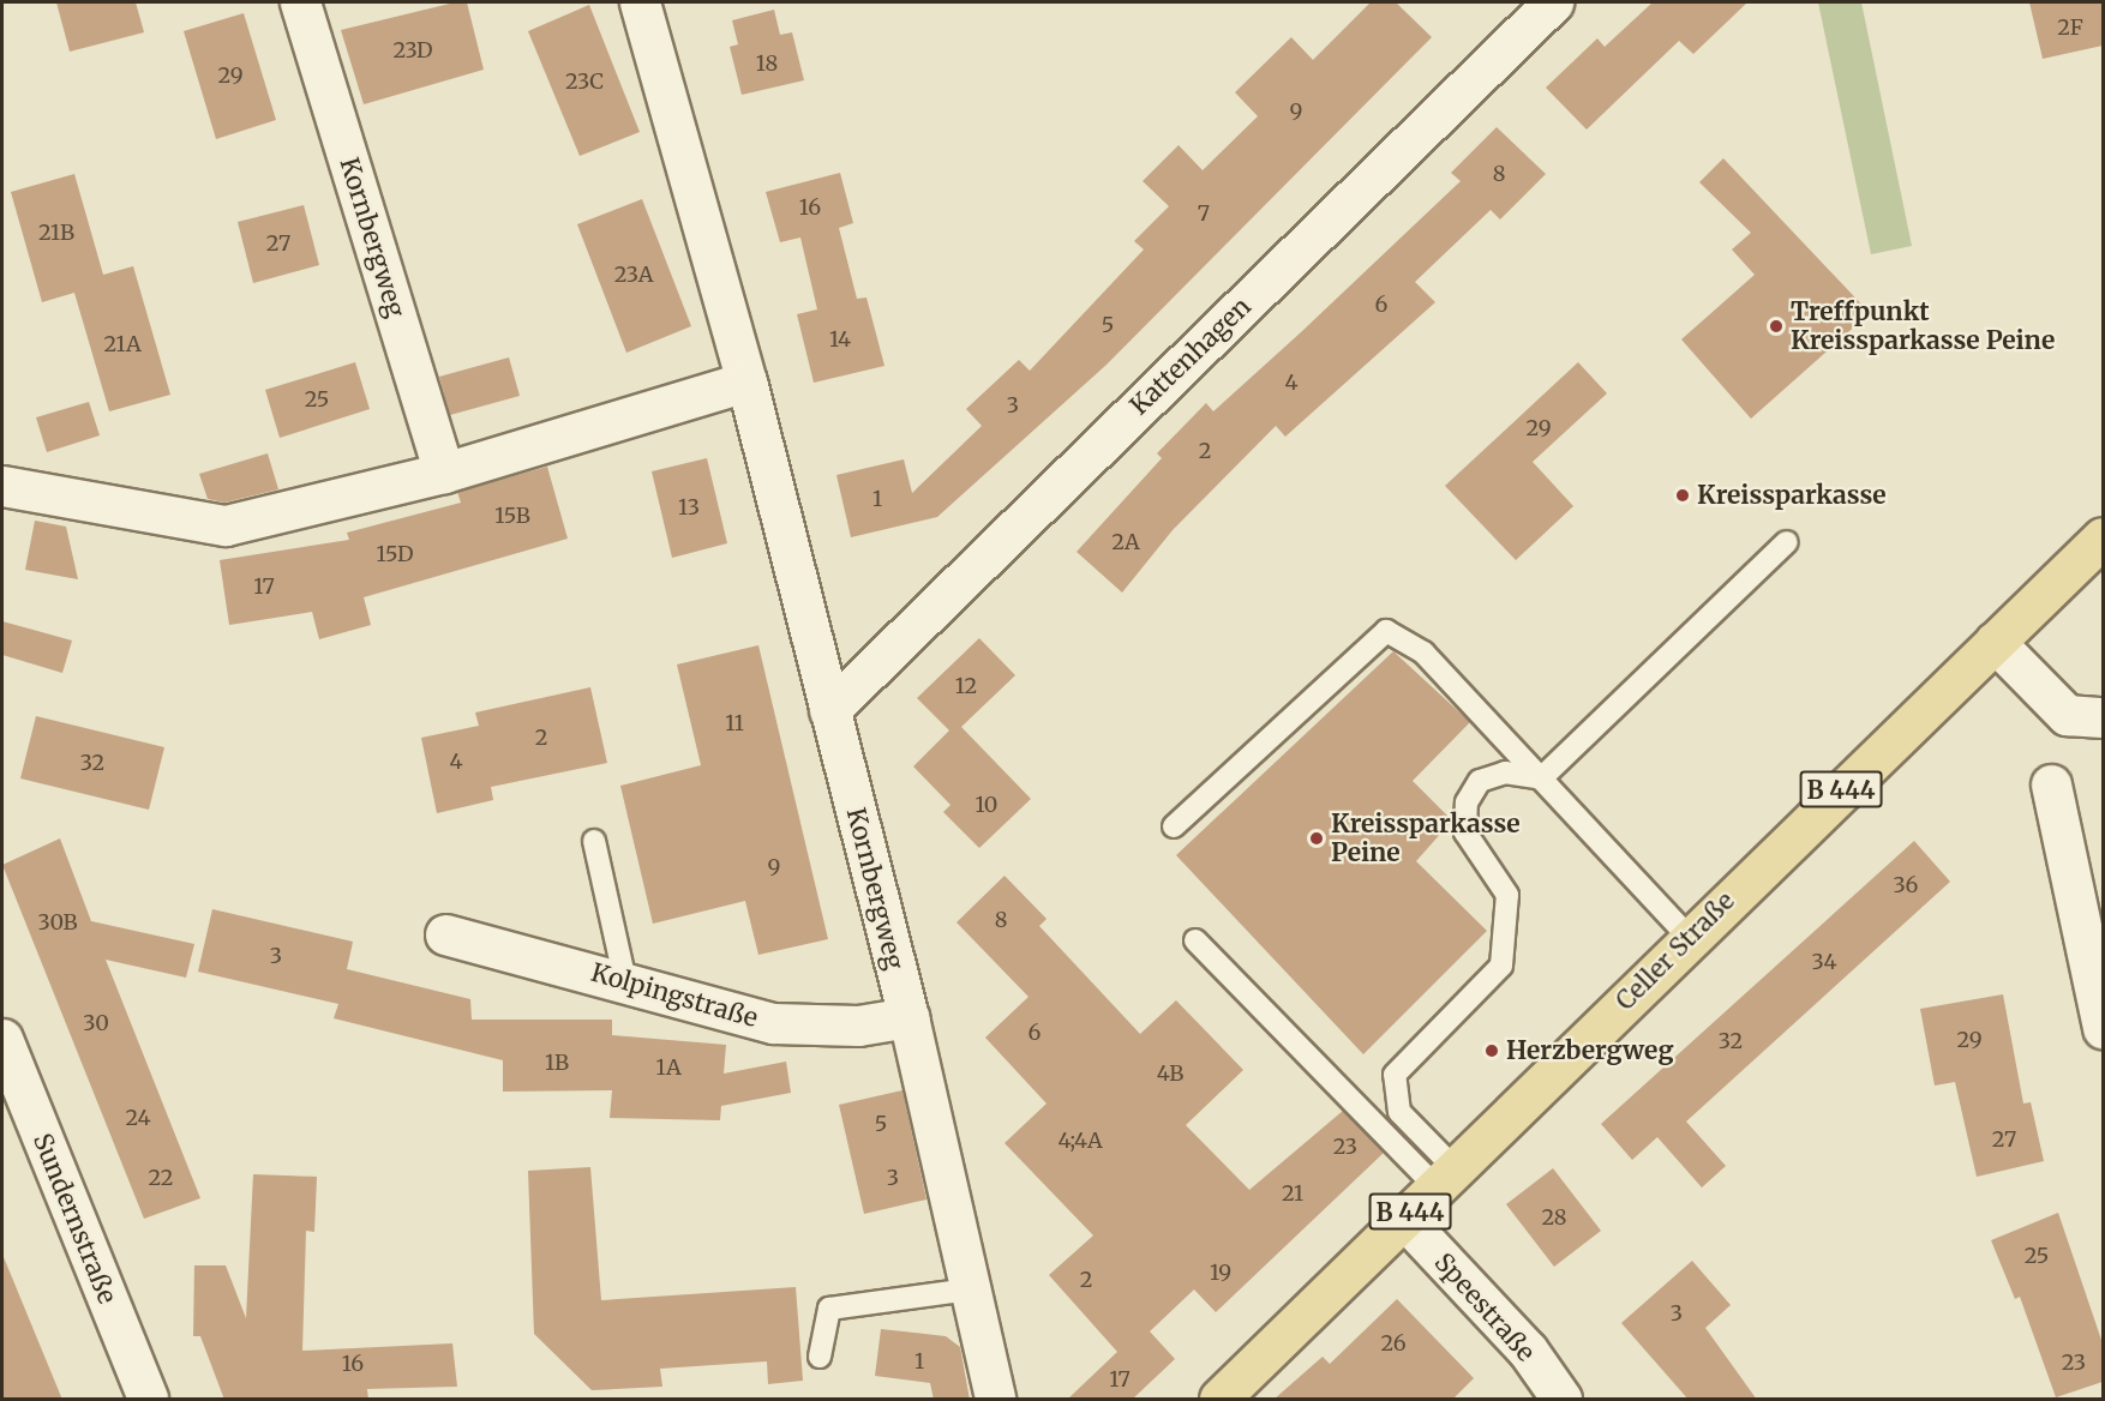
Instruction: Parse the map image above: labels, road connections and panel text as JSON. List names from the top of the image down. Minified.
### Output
{"streets":{"main road":["B 444","Celler Straße"],"street":["Kornbergweg","Kattenhagen","Kolpingstraße","Sundernstraße","Speestraße"]},"crossings":[["Kornbergweg","Kattenhagen"],["Kornbergweg","Kolpingstraße"],["Celler Straße","Speestraße"]],"places":["Treffpunkt Kreissparkasse Peine","Kreissparkasse","Kreissparkasse Peine","Herzbergweg"],"house_numbers":["2F","23D","18","29","23C","9","8","16","7","21B","27","23A","6","5","14","21A","4","25","3","29","2","1","13","15B","2A","15D","17","12","11","2","4","32","10","9","36","8","30B","3","34","30","6","29","32","1B","1A","4B","24","5","27","4;4A","23","22","3","21","28","25","19","2","3","26","1","23","16","17"]}
